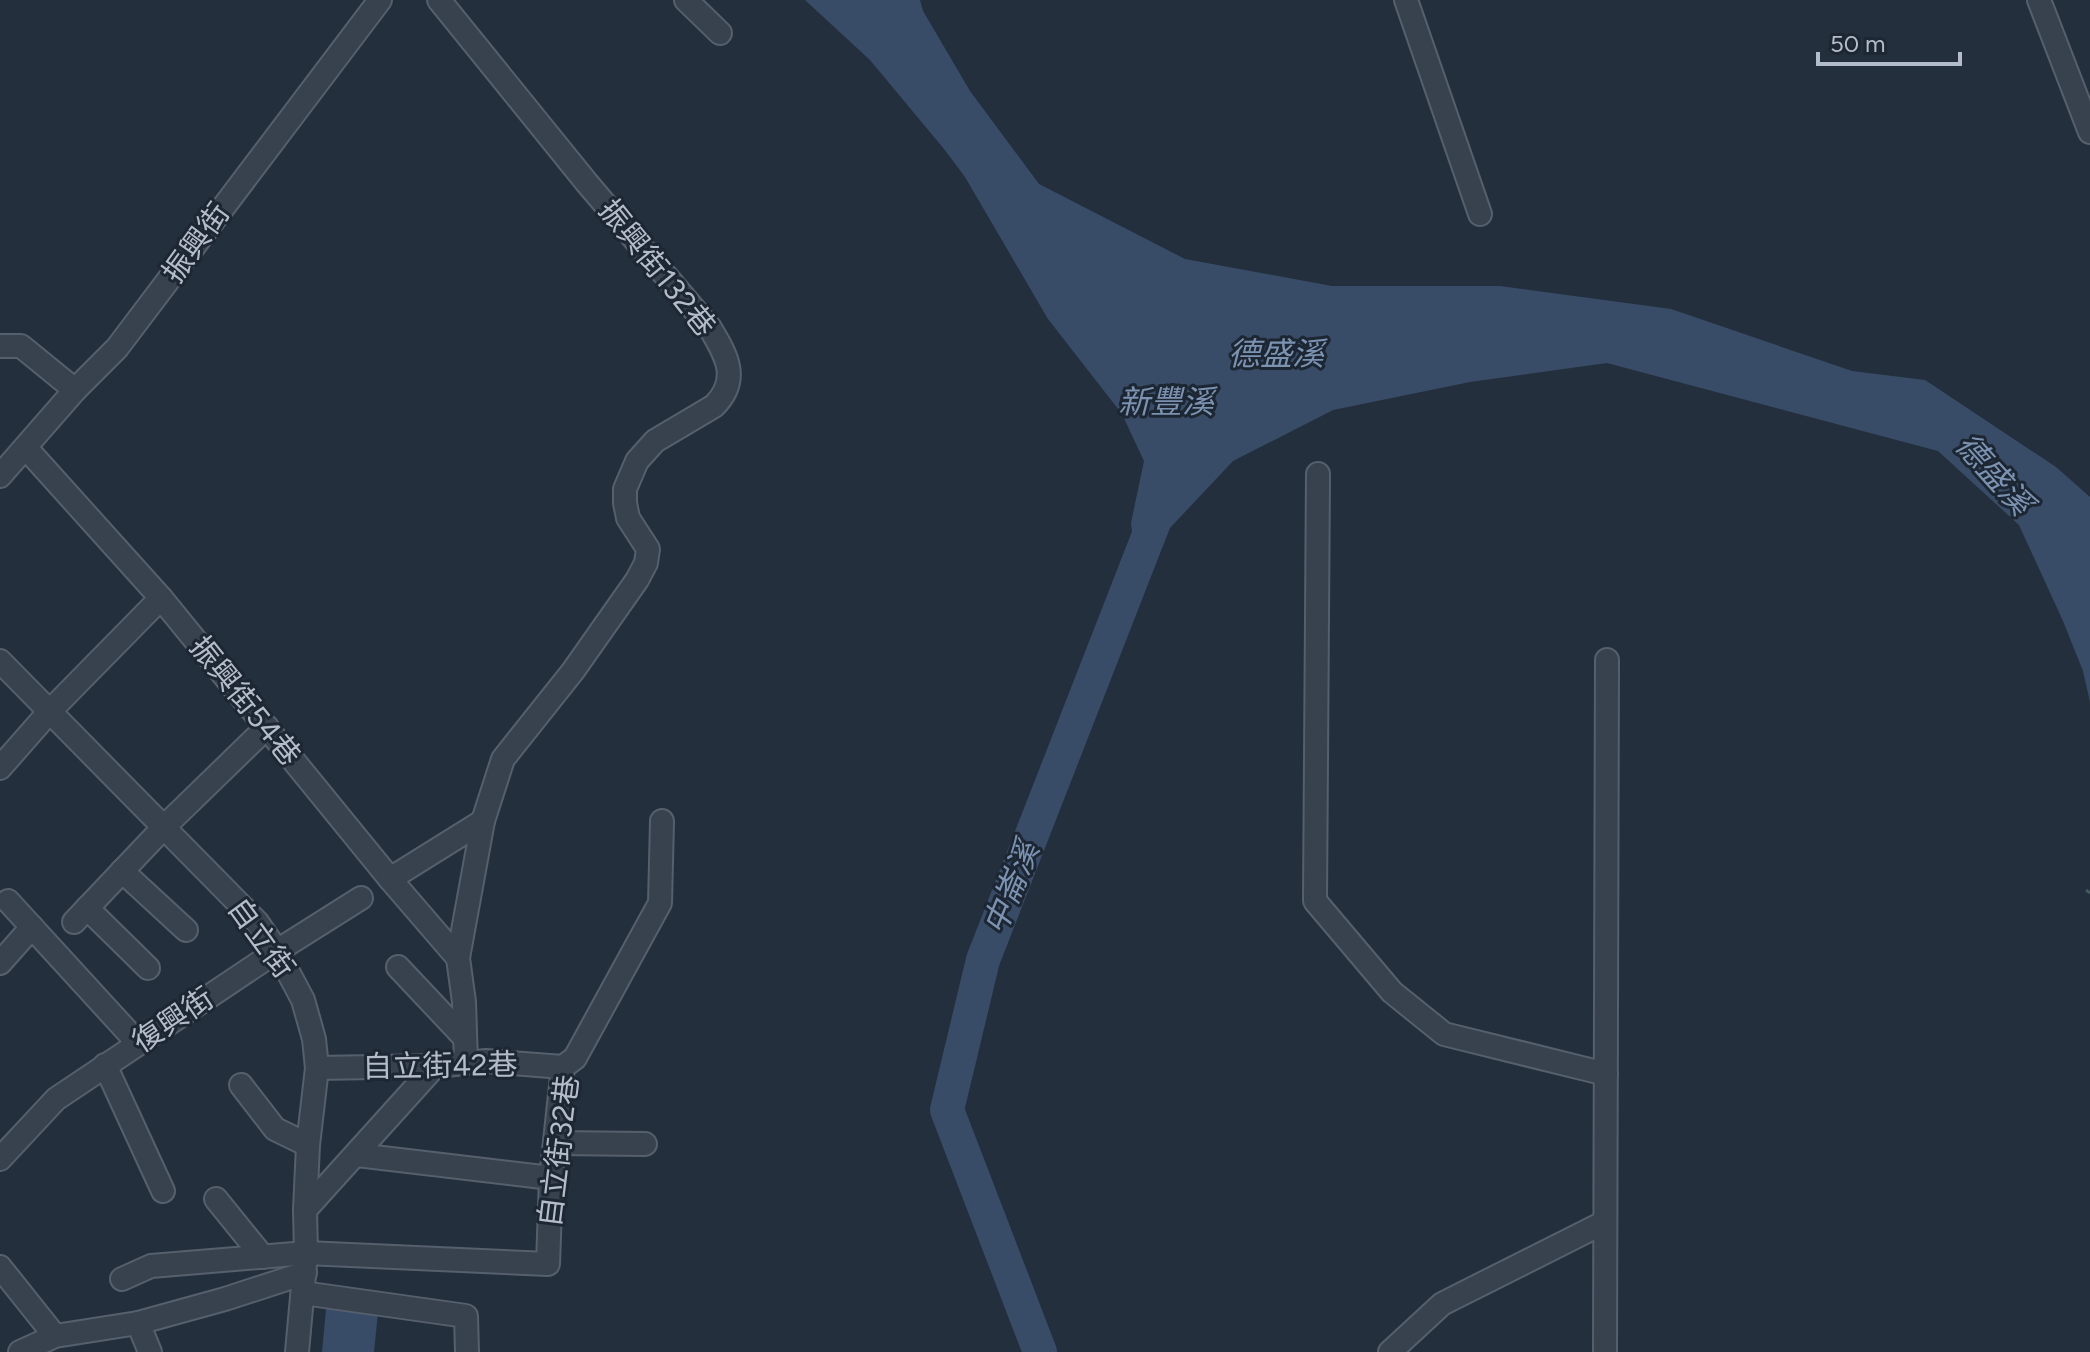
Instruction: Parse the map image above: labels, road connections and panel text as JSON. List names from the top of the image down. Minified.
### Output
{"streets":{"street":["振興街","振興街132巷","振興街54巷","自立街","復興街","自立街42巷","自立街32巷"]},"crossings":[["振興街","振興街54巷"],["自立街","復興街"],["自立街","自立街42巷"],["自立街","自立街32巷"],["自立街42巷","自立街32巷"]],"water":["德盛溪","新豐溪","中崙溪"],"scale_bar":"50 m"}
